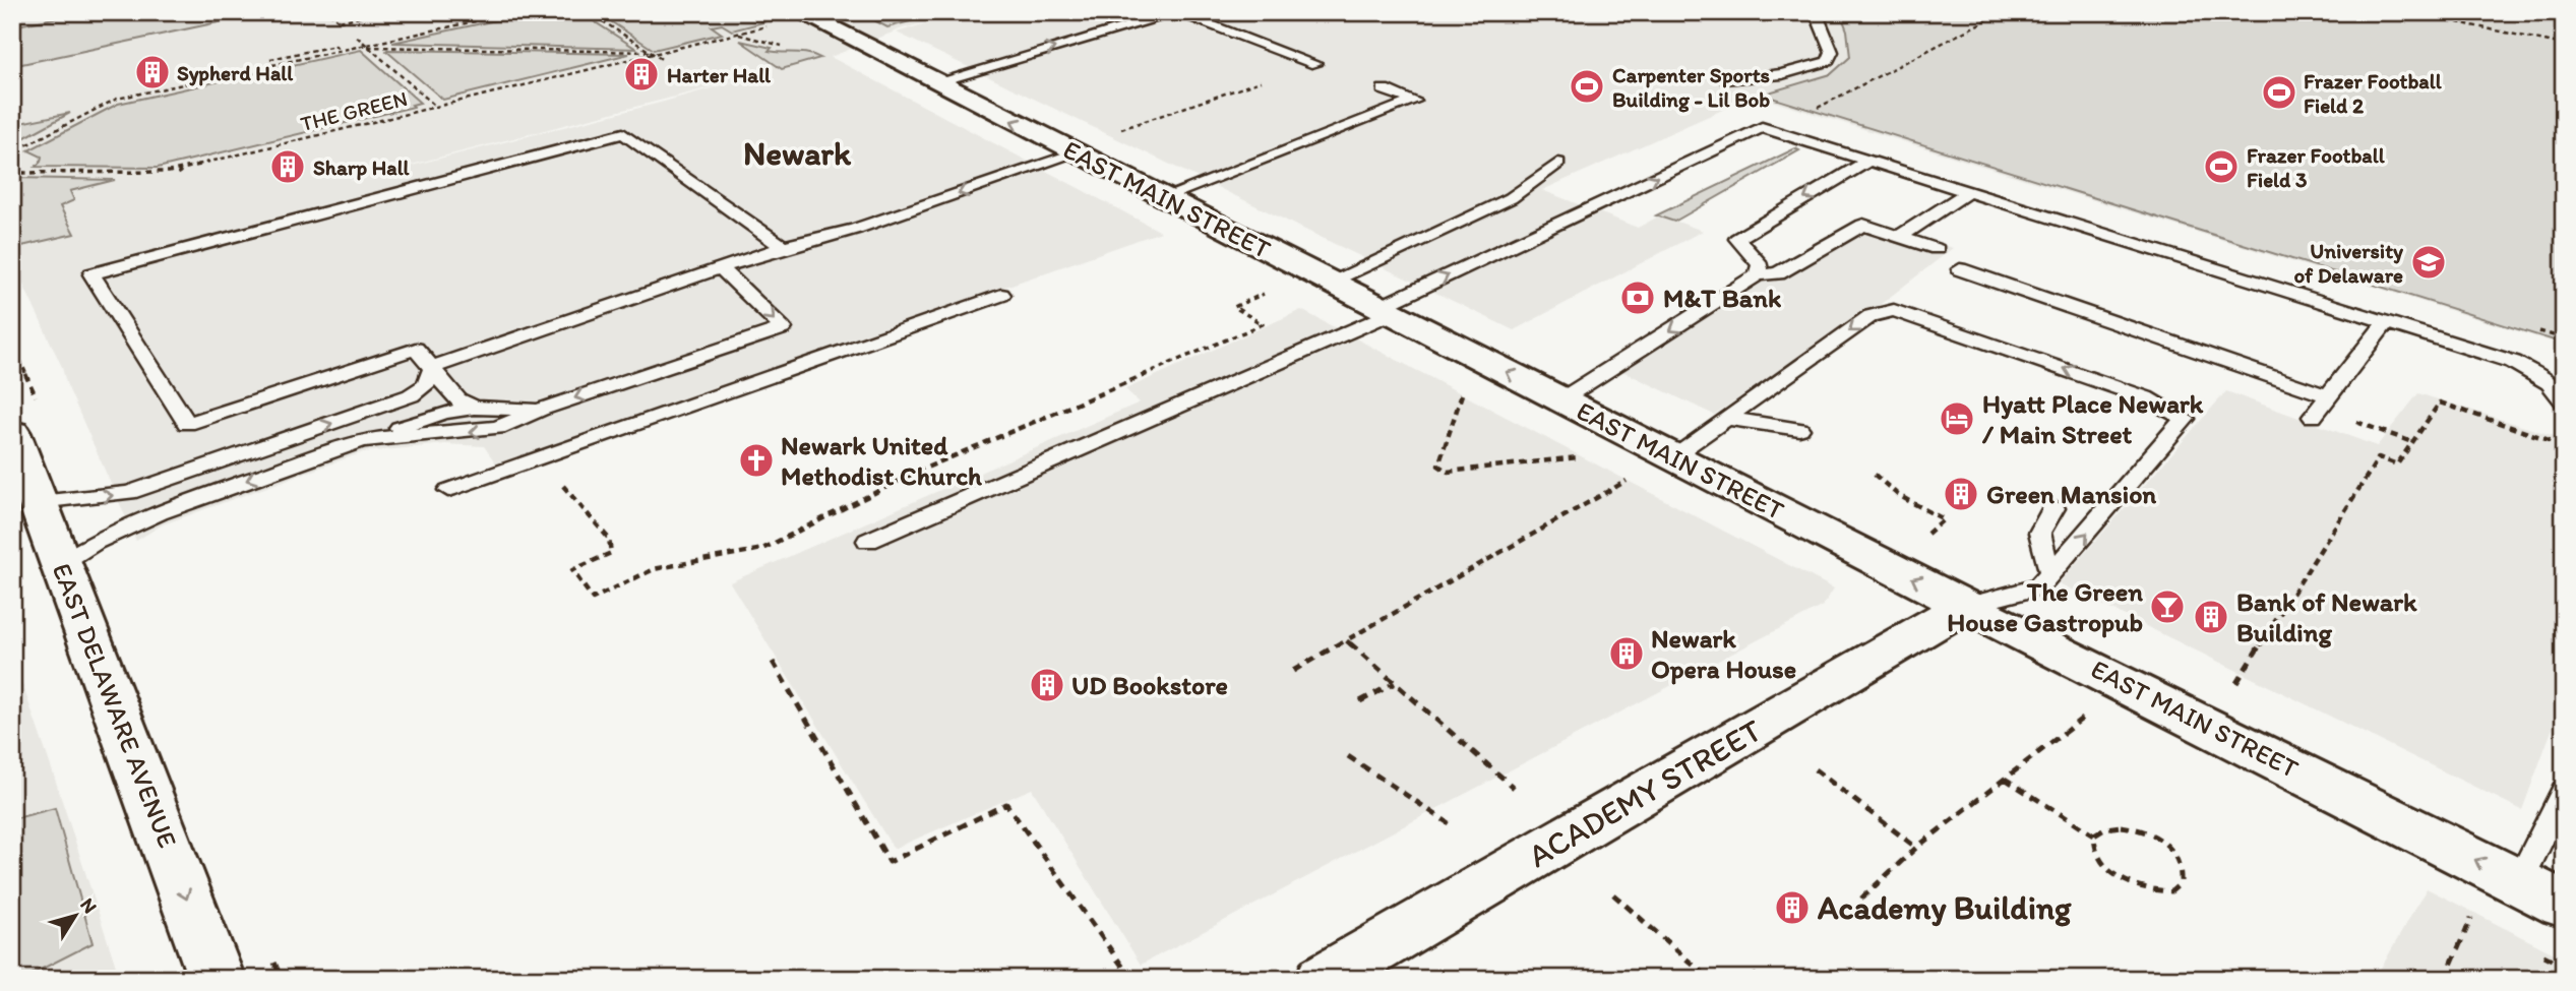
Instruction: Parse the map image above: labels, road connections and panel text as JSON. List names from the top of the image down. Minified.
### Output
{"streets":{"main road":["EAST MAIN STREET","EAST DELAWARE AVENUE","ACADEMY STREET"],"path":["THE GREEN"]},"crossings":[["THE GREEN","EAST MAIN STREET"],["EAST MAIN STREET","ACADEMY STREET"]],"one_way":["EAST MAIN STREET","EAST DELAWARE AVENUE"],"districts":["Newark"],"places":{"building":["Sypherd Hall","Harter Hall","Sharp Hall","Green Mansion","Bank of Newark Building","Newark Opera House","UD Bookstore","Academy Building"],"sports":["Carpenter Sports Building - Lil Bob","Frazer Football Field 2","Frazer Football Field 3"],"school or university":["University of Delaware"],"bank":["M&T Bank"],"hotel":["Hyatt Place Newark / Main Street"],"church":["Newark United Methodist Church"],"bar":["The Green House Gastropub"]},"north":"top right"}
